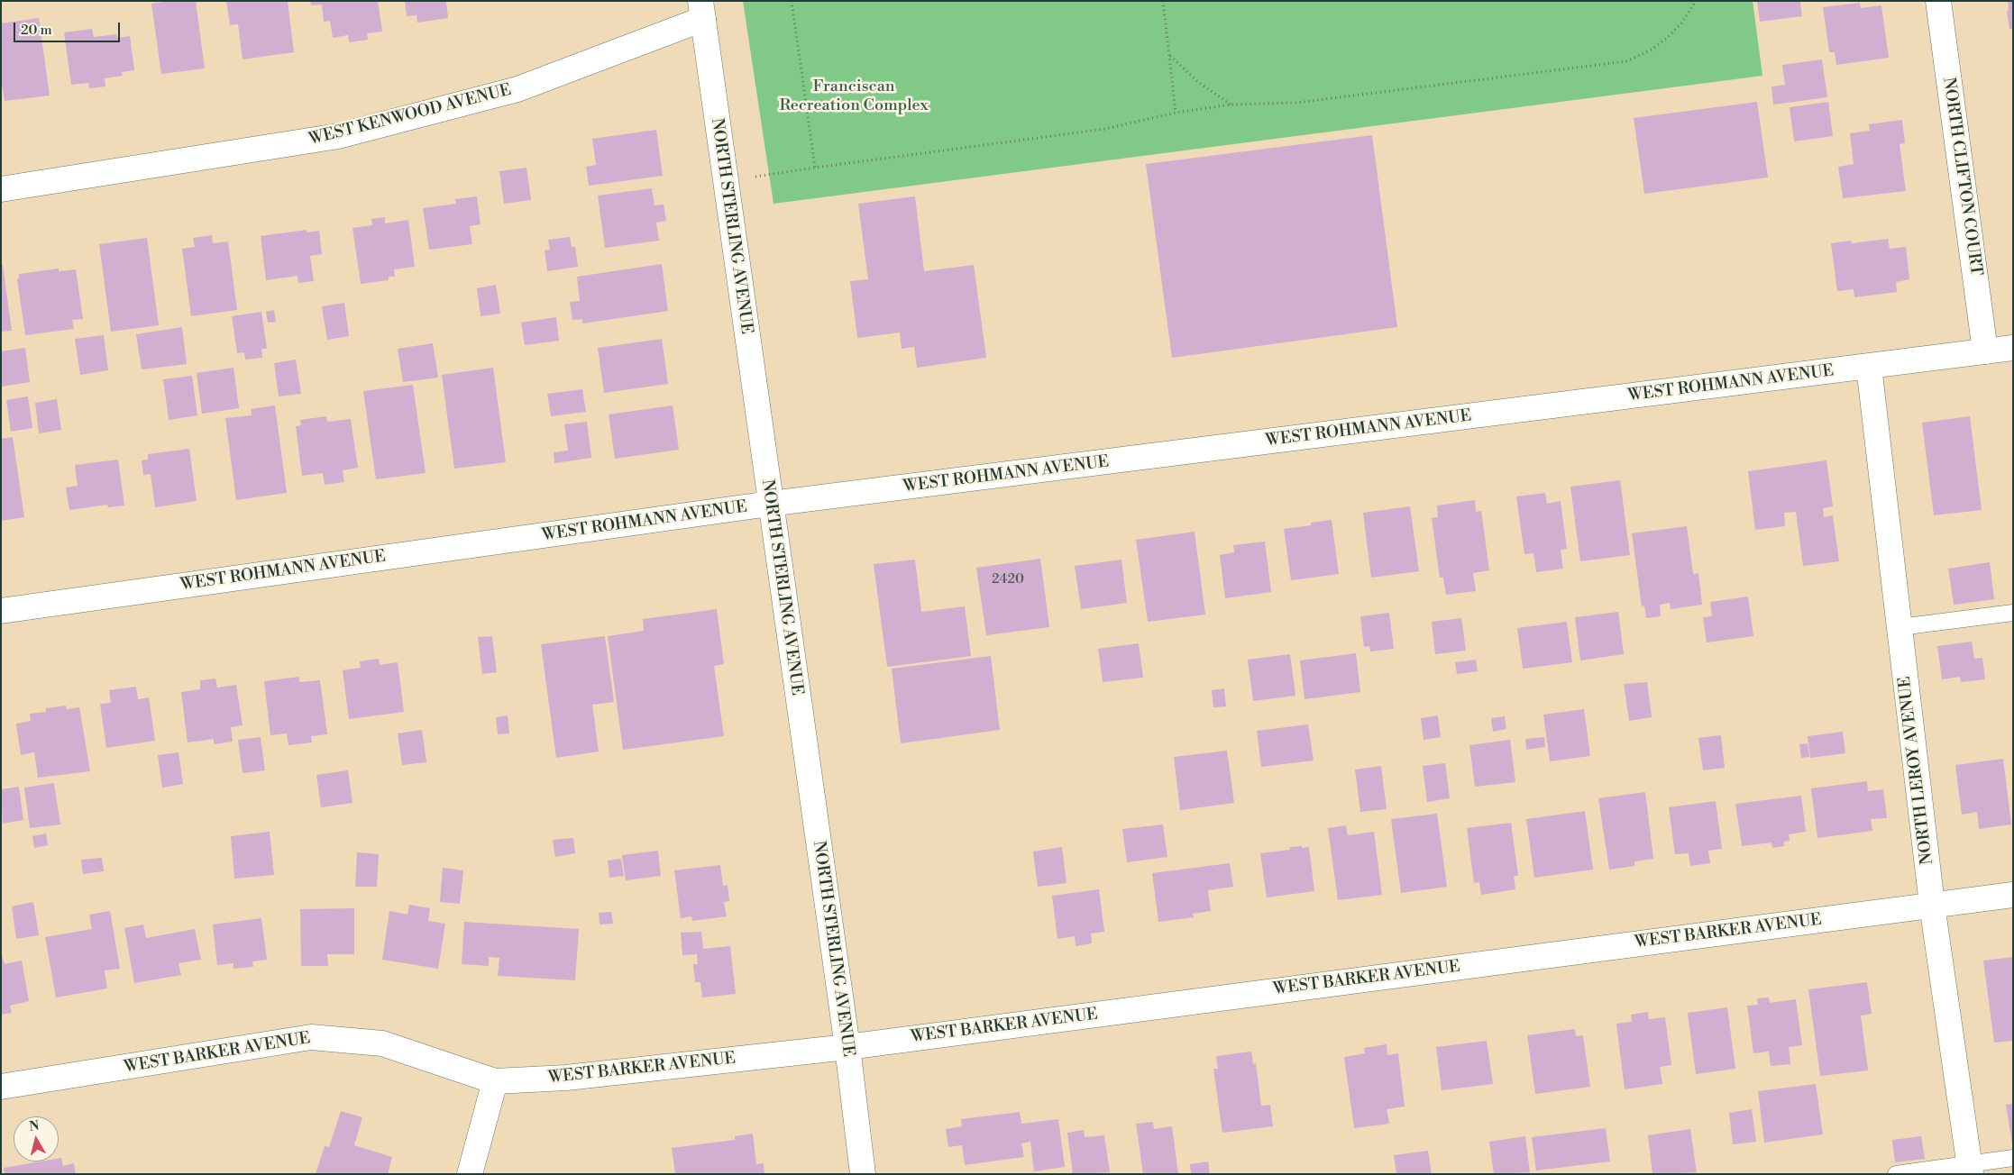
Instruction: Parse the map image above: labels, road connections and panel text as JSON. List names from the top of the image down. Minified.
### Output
{"streets":{"street":["WEST KENWOOD AVENUE","NORTH CLIFTON COURT","NORTH STERLING AVENUE","WEST ROHMANN AVENUE","NORTH LEROY AVENUE","WEST BARKER AVENUE"]},"crossings":[["WEST KENWOOD AVENUE","NORTH STERLING AVENUE"],["NORTH CLIFTON COURT","WEST ROHMANN AVENUE"],["NORTH STERLING AVENUE","WEST ROHMANN AVENUE"],["NORTH STERLING AVENUE","WEST BARKER AVENUE"],["WEST ROHMANN AVENUE","NORTH LEROY AVENUE"],["NORTH LEROY AVENUE","WEST BARKER AVENUE"]],"parks":["Franciscan Recreation Complex"],"house_numbers":["2420"],"scale_bar":"20 m","north":"top"}
